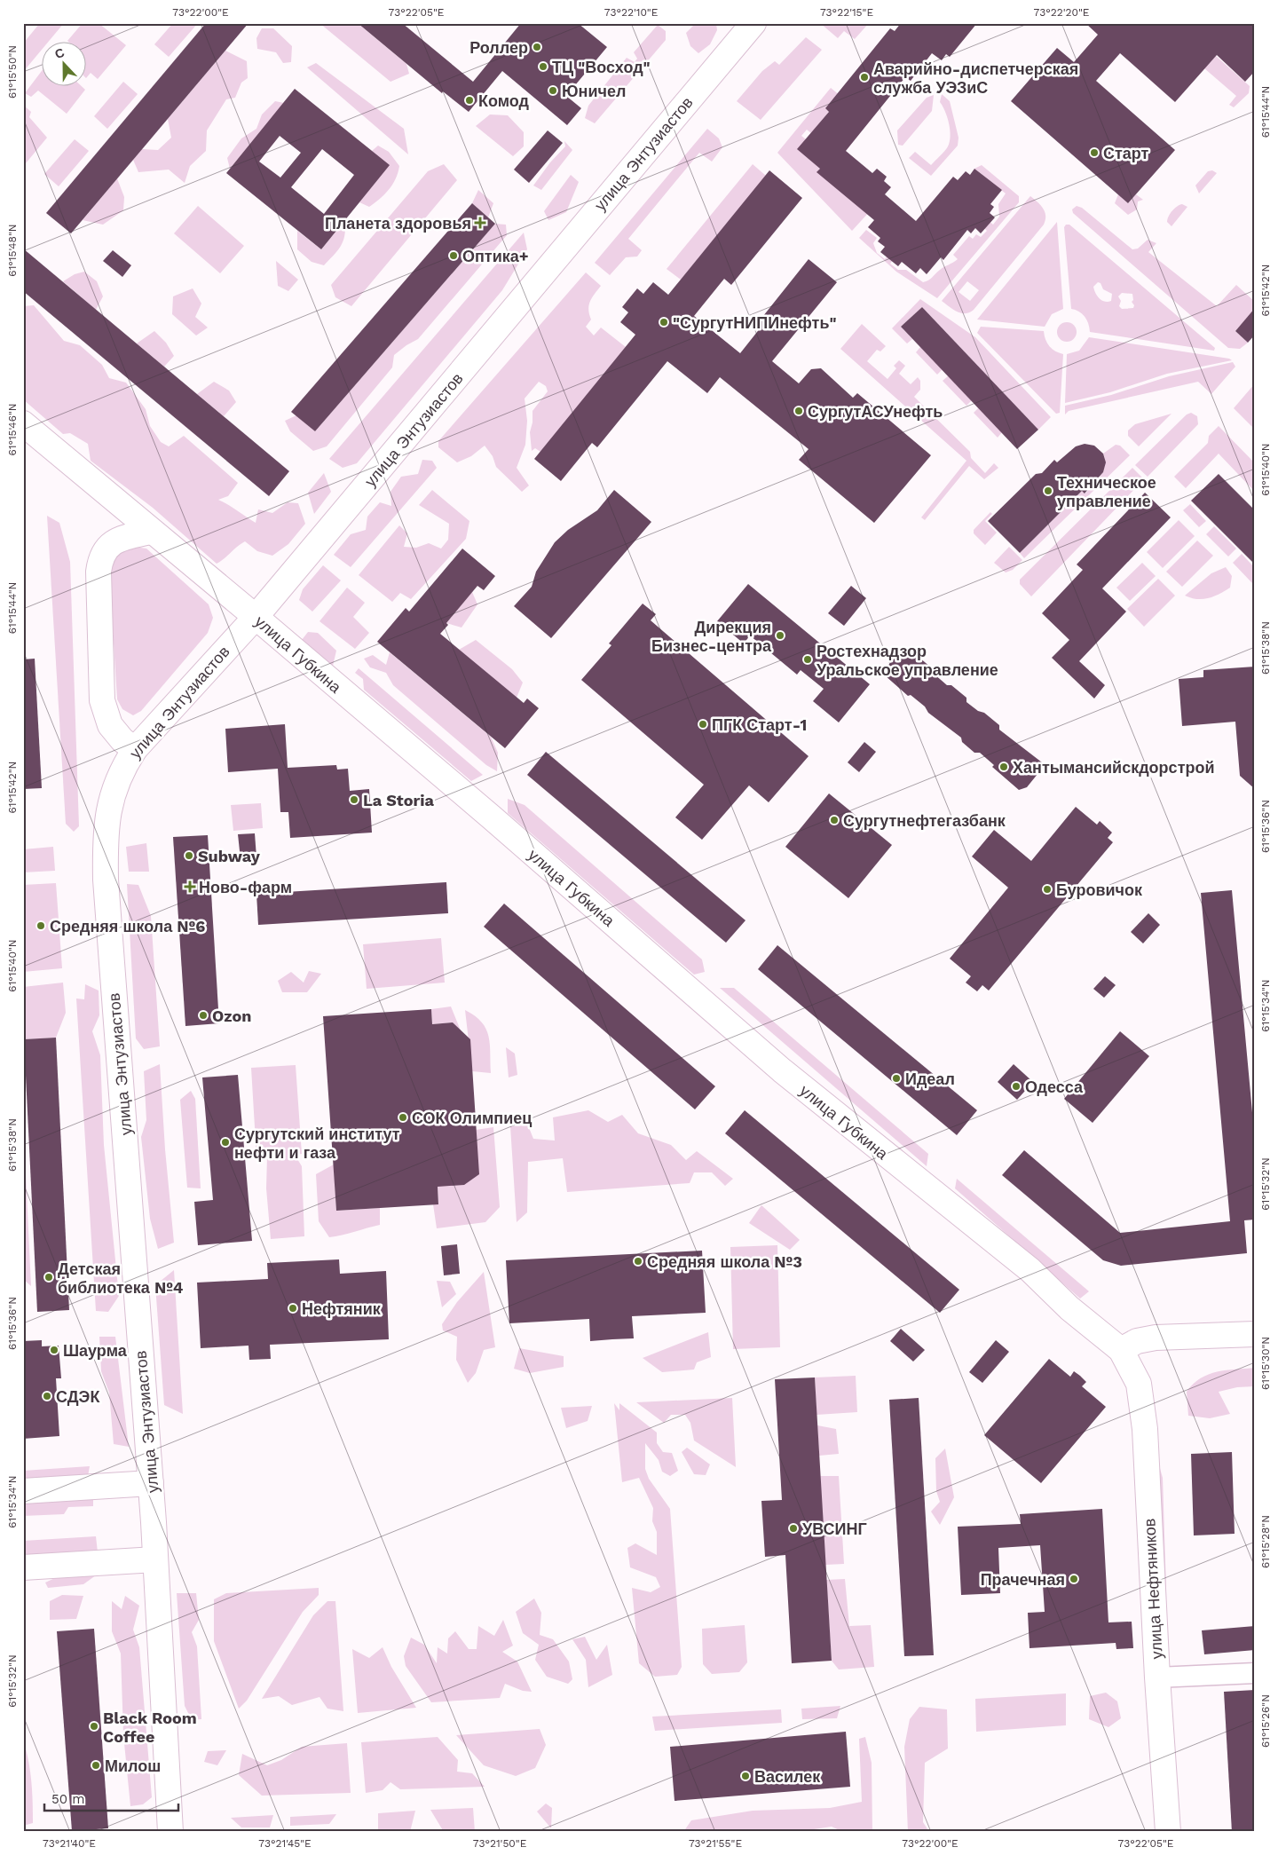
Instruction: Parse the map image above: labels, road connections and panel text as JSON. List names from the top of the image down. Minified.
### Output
{"streets":{"main road":["улица Энтузиастов","улица Губкина","улица Нефтяников"]},"crossings":[["улица Энтузиастов","улица Губкина"],["улица Губкина","улица Нефтяников"]],"places":{"other":["Роллер","ТЦ \"Восход\"","Аварийно-диспетчерская служба УЭЗиС","Юничел","Комод","Старт","Оптика+","\"СургутНИПИнефть\"","СургутАСУнефть","Техническое управление","Дирекция Бизнес-центра","Ростехнадзор Уральское управление","ПГК Старт-1","Хантымансийскдорстрой","La Storia","Сургутнефтегазбанк","Subway","Буровичок","Средняя школа №6","Ozon","Идеал","Одесса","СОК Олимпиец","Сургутский институт нефти и газа","Средняя школа №3","Детская библиотека №4","Нефтяник","Шаурма","СДЭК","УВСИНГ","Прачечная","Black Room Coffee","Милош","Василек"],"health":["Планета здоровья","Ново-фарм"]},"scale_bar":"50 m","north":"top","coordinates":["73°22'00\"E","73°22'05\"E","73°22'10\"E","73°22'15\"E","73°22'20\"E","61°15'50\"N","61°15'44\"N","61°15'48\"N","61°15'42\"N","61°15'46\"N","61°15'40\"N","61°15'38\"N","61°15'36\"N","61°15'34\"N","61°15'32\"N","61°15'30\"N","61°15'28\"N","61°15'26\"N","73°21'40\"E","73°21'45\"E","73°21'50\"E","73°21'55\"E"]}
